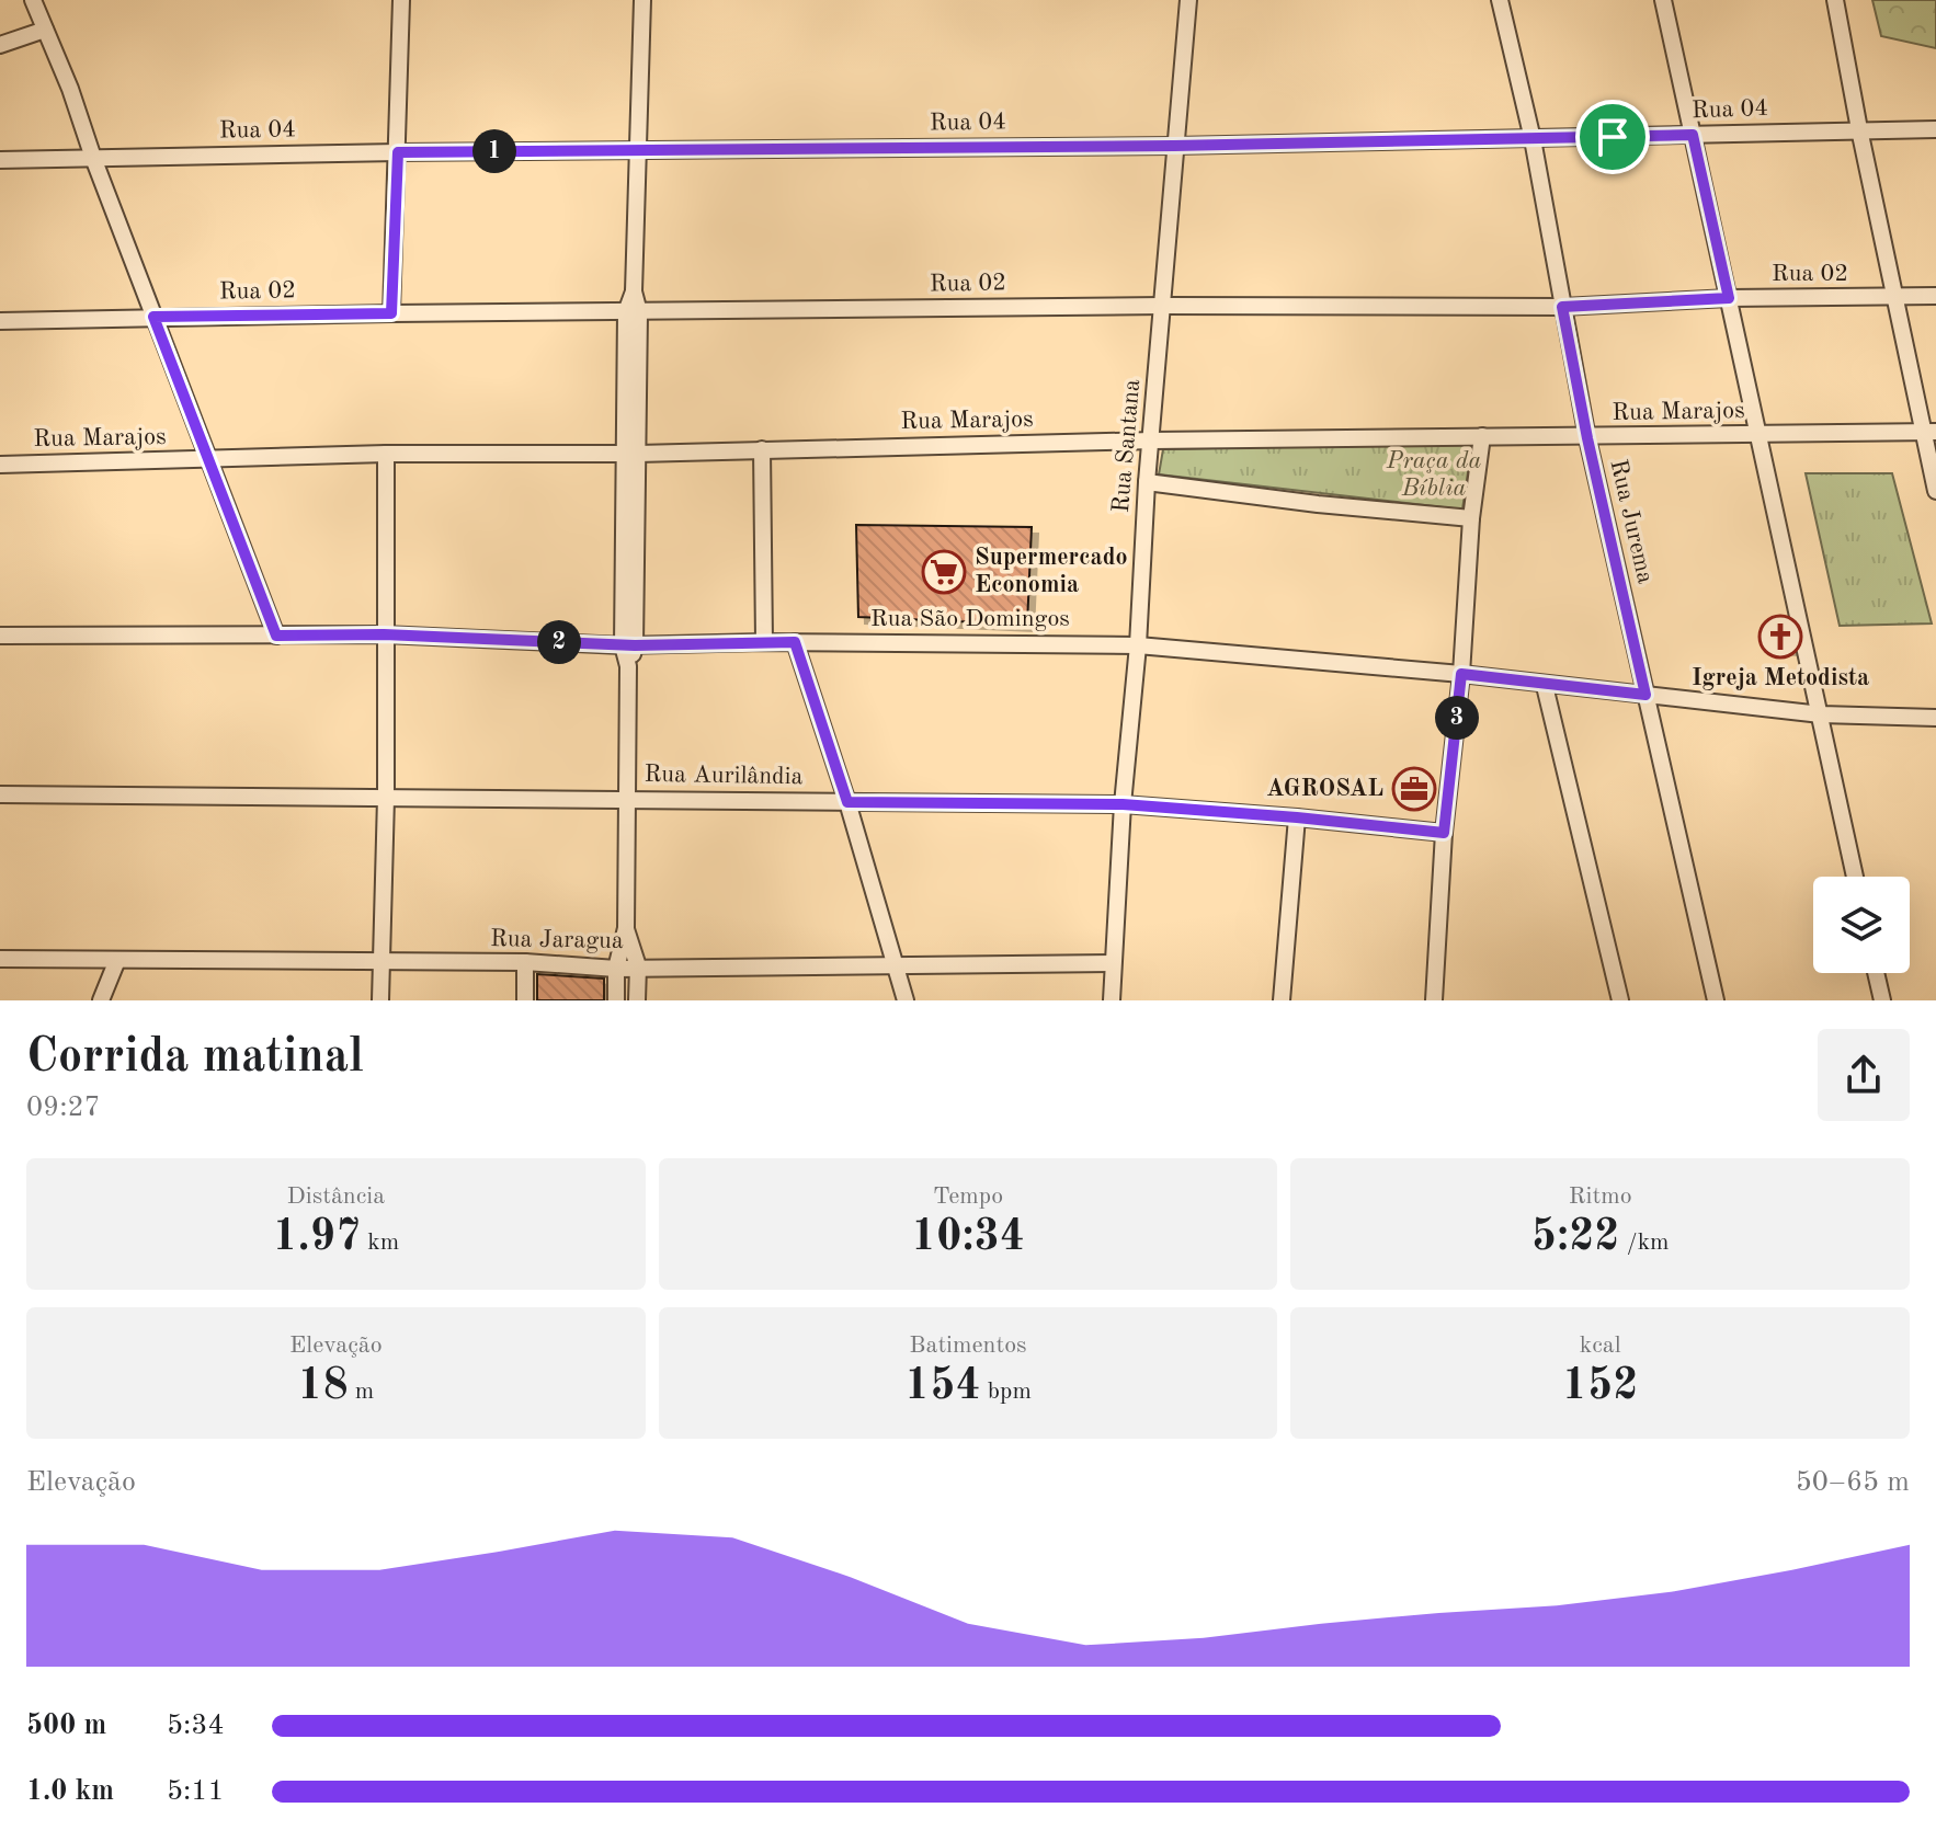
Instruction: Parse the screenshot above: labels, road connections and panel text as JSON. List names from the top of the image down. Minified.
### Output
{"streets":{"street":["Rua 04","Rua 02","Rua Marajos","Rua Santana","Rua Jurema","Rua São Domingos","Rua Aurilândia","Rua Jaragua"]},"crossings":[["Rua 04","Rua Santana"],["Rua 04","Rua Jurema"],["Rua 02","Rua Santana"],["Rua 02","Rua Jurema"],["Rua Marajos","Rua Santana"],["Rua Marajos","Rua Jurema"],["Rua Santana","Rua São Domingos"],["Rua Santana","Rua Aurilândia"],["Rua Santana","Rua Jaragua"],["Rua Jurema","Rua São Domingos"]],"parks":["Praça da Bíblia"],"places":{"supermarket":["Supermercado Economia"],"church":["Igreja Metodista"],"office":["AGROSAL"]},"page":{"pins":["1","2","3"],"heading":["Corrida matinal","09:27"],"stats":[["Distância","1.97 km"],["Tempo","10:34"],["Ritmo","5:22 /km"],["Elevação","18 m"],["Batimentos","154 bpm"],["kcal","152"]],"chart":["Elevação","50–65 m"],"list":[{"name":"500 m","note":"5:34"},{"name":"1.0 km","note":"5:11"}]}}
